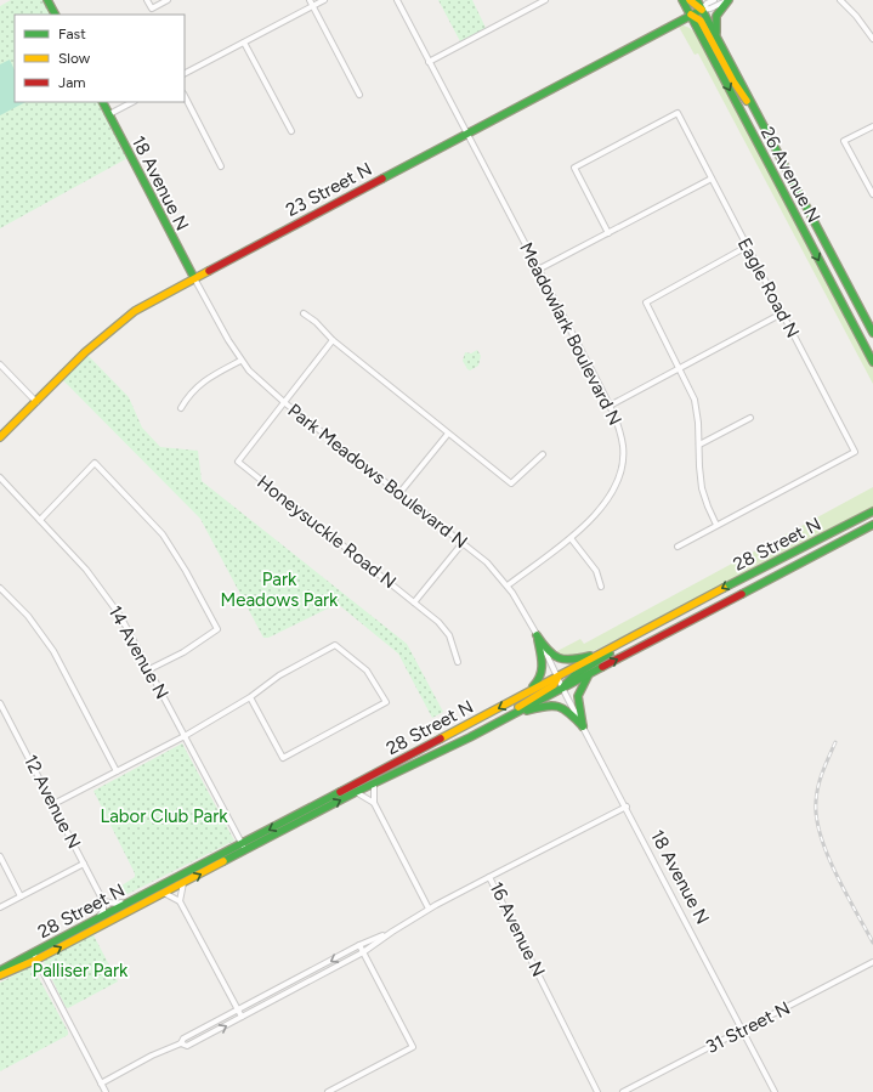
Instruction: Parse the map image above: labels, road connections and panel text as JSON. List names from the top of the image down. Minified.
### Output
{"streets":{"main road":["26 Avenue N","18 Avenue N","23 Street N","28 Street N"],"street":["Eagle Road N","Meadowlark Boulevard N","Park Meadows Boulevard N","Honeysuckle Road N","14 Avenue N","12 Avenue N","16 Avenue N","31 Street N"]},"crossings":[["26 Avenue N","23 Street N"],["18 Avenue N","23 Street N"],["18 Avenue N","Park Meadows Boulevard N"],["18 Avenue N","28 Street N"],["18 Avenue N","16 Avenue N"],["18 Avenue N","31 Street N"],["23 Street N","Meadowlark Boulevard N"],["23 Street N","Park Meadows Boulevard N"],["Meadowlark Boulevard N","Park Meadows Boulevard N"],["Park Meadows Boulevard N","Honeysuckle Road N"],["Park Meadows Boulevard N","28 Street N"],["28 Street N","14 Avenue N"]],"parks":["Park Meadows Park","Labor Club Park","Palliser Park"],"legend":["Fast","Slow","Jam"]}
